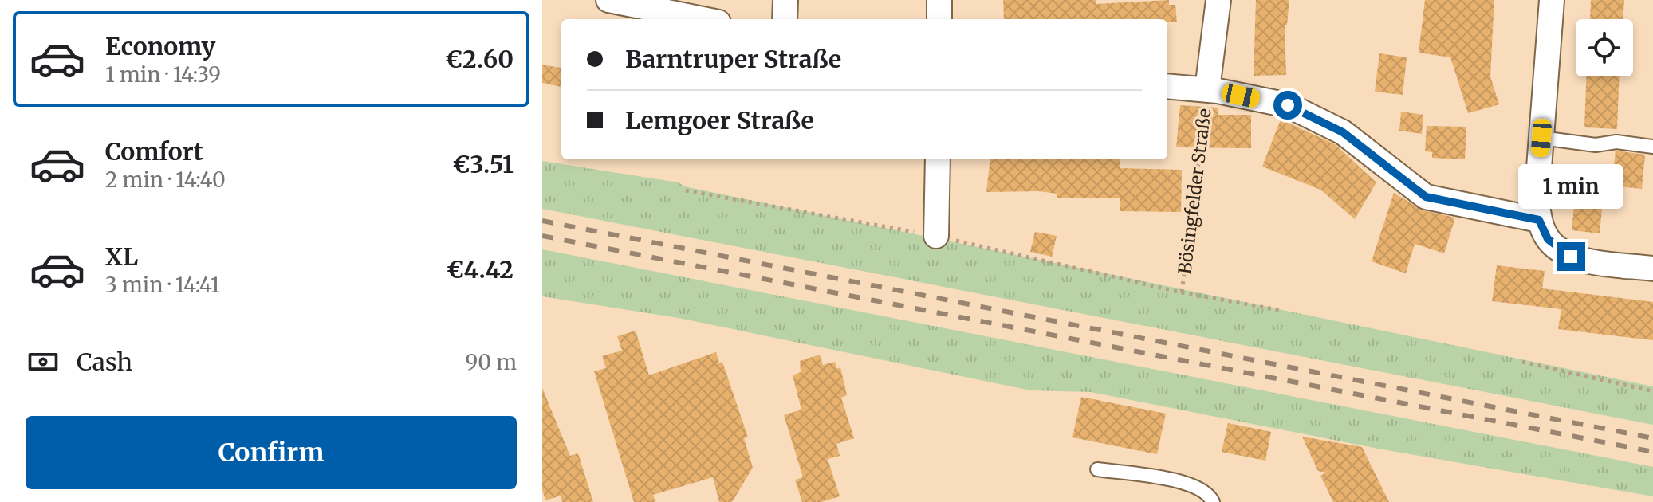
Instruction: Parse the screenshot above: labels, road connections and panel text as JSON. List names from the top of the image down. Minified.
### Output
{"streets":{"street":["Bösingfelder Straße"]},"page":{"list":[{"name":"Economy","note":"1 min · 14:39","value":"€2.60"},{"name":"Comfort","note":"2 min · 14:40","value":"€3.51"},{"name":"XL","note":"3 min · 14:41","value":"€4.42"}],"banner":["Barntruper Straße","Lemgoer Straße"],"bubble":"1 min","pay":["Cash","90 m"],"buttons":"Confirm"}}
